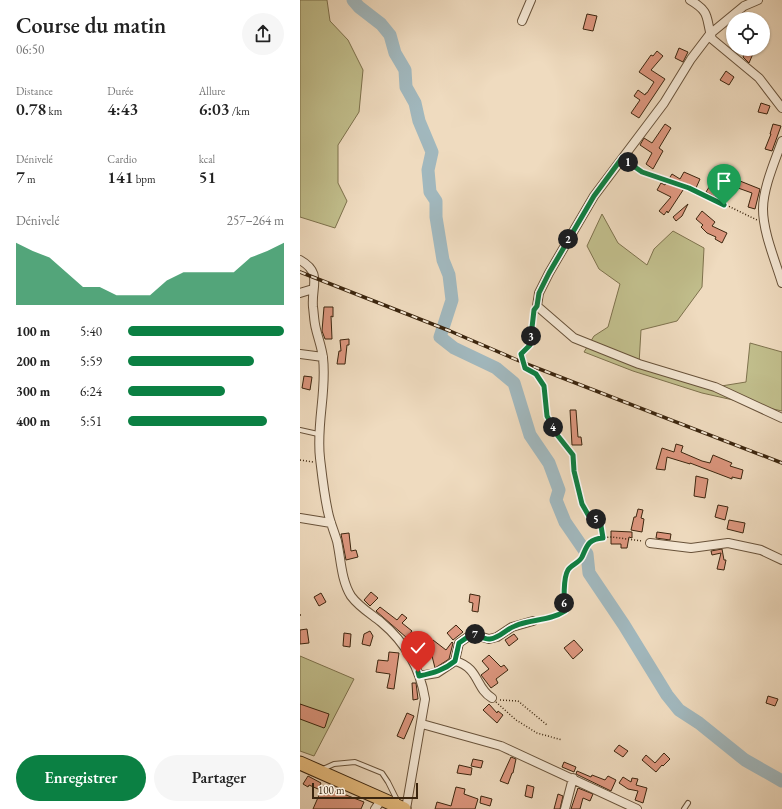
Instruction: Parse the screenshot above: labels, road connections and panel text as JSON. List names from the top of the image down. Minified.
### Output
{"scale_bar":"100 m","page":{"heading":["Course du matin","06:50"],"stats":[["Distance","0.78 km"],["Durée","4:43"],["Allure","6:03 /km"],["Dénivelé","7 m"],["Cardio","141 bpm"],["kcal","51"]],"pins":["1","2","3","4","5","6","7"],"chart":["Dénivelé","257–264 m"],"list":[{"name":"100 m","note":"5:40"},{"name":"200 m","note":"5:59"},{"name":"300 m","note":"6:24"},{"name":"400 m","note":"5:51"}],"buttons":["Enregistrer","Partager"],"scale":"100 m"}}
